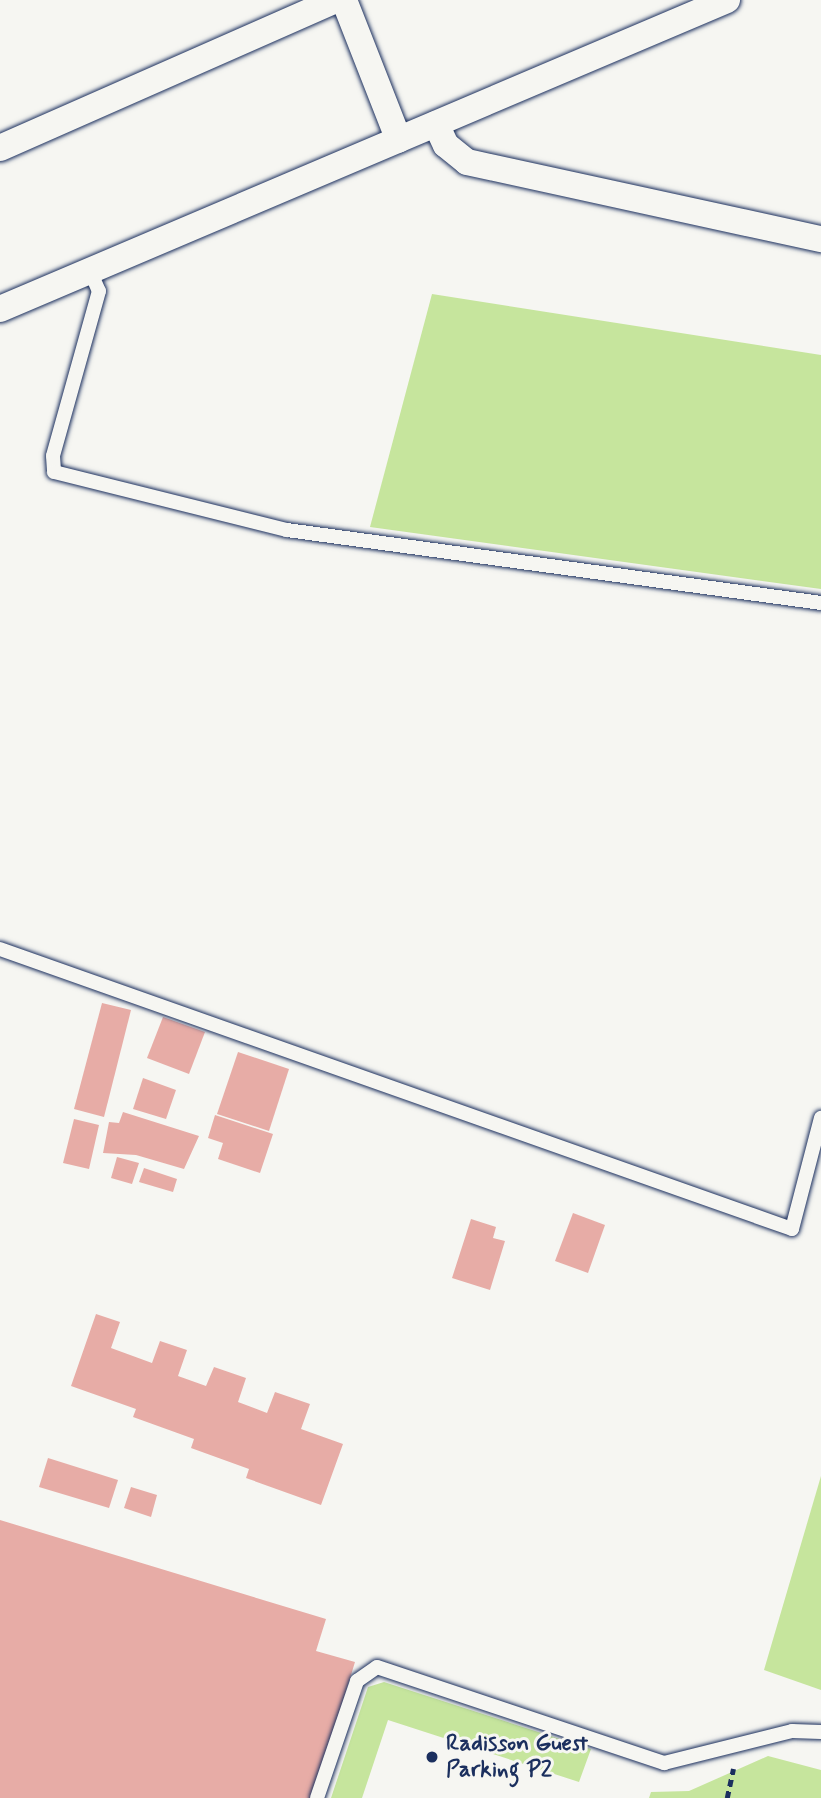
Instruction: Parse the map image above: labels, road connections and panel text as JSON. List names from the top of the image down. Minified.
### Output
{"places":["Radisson Guest Parking P2"]}
